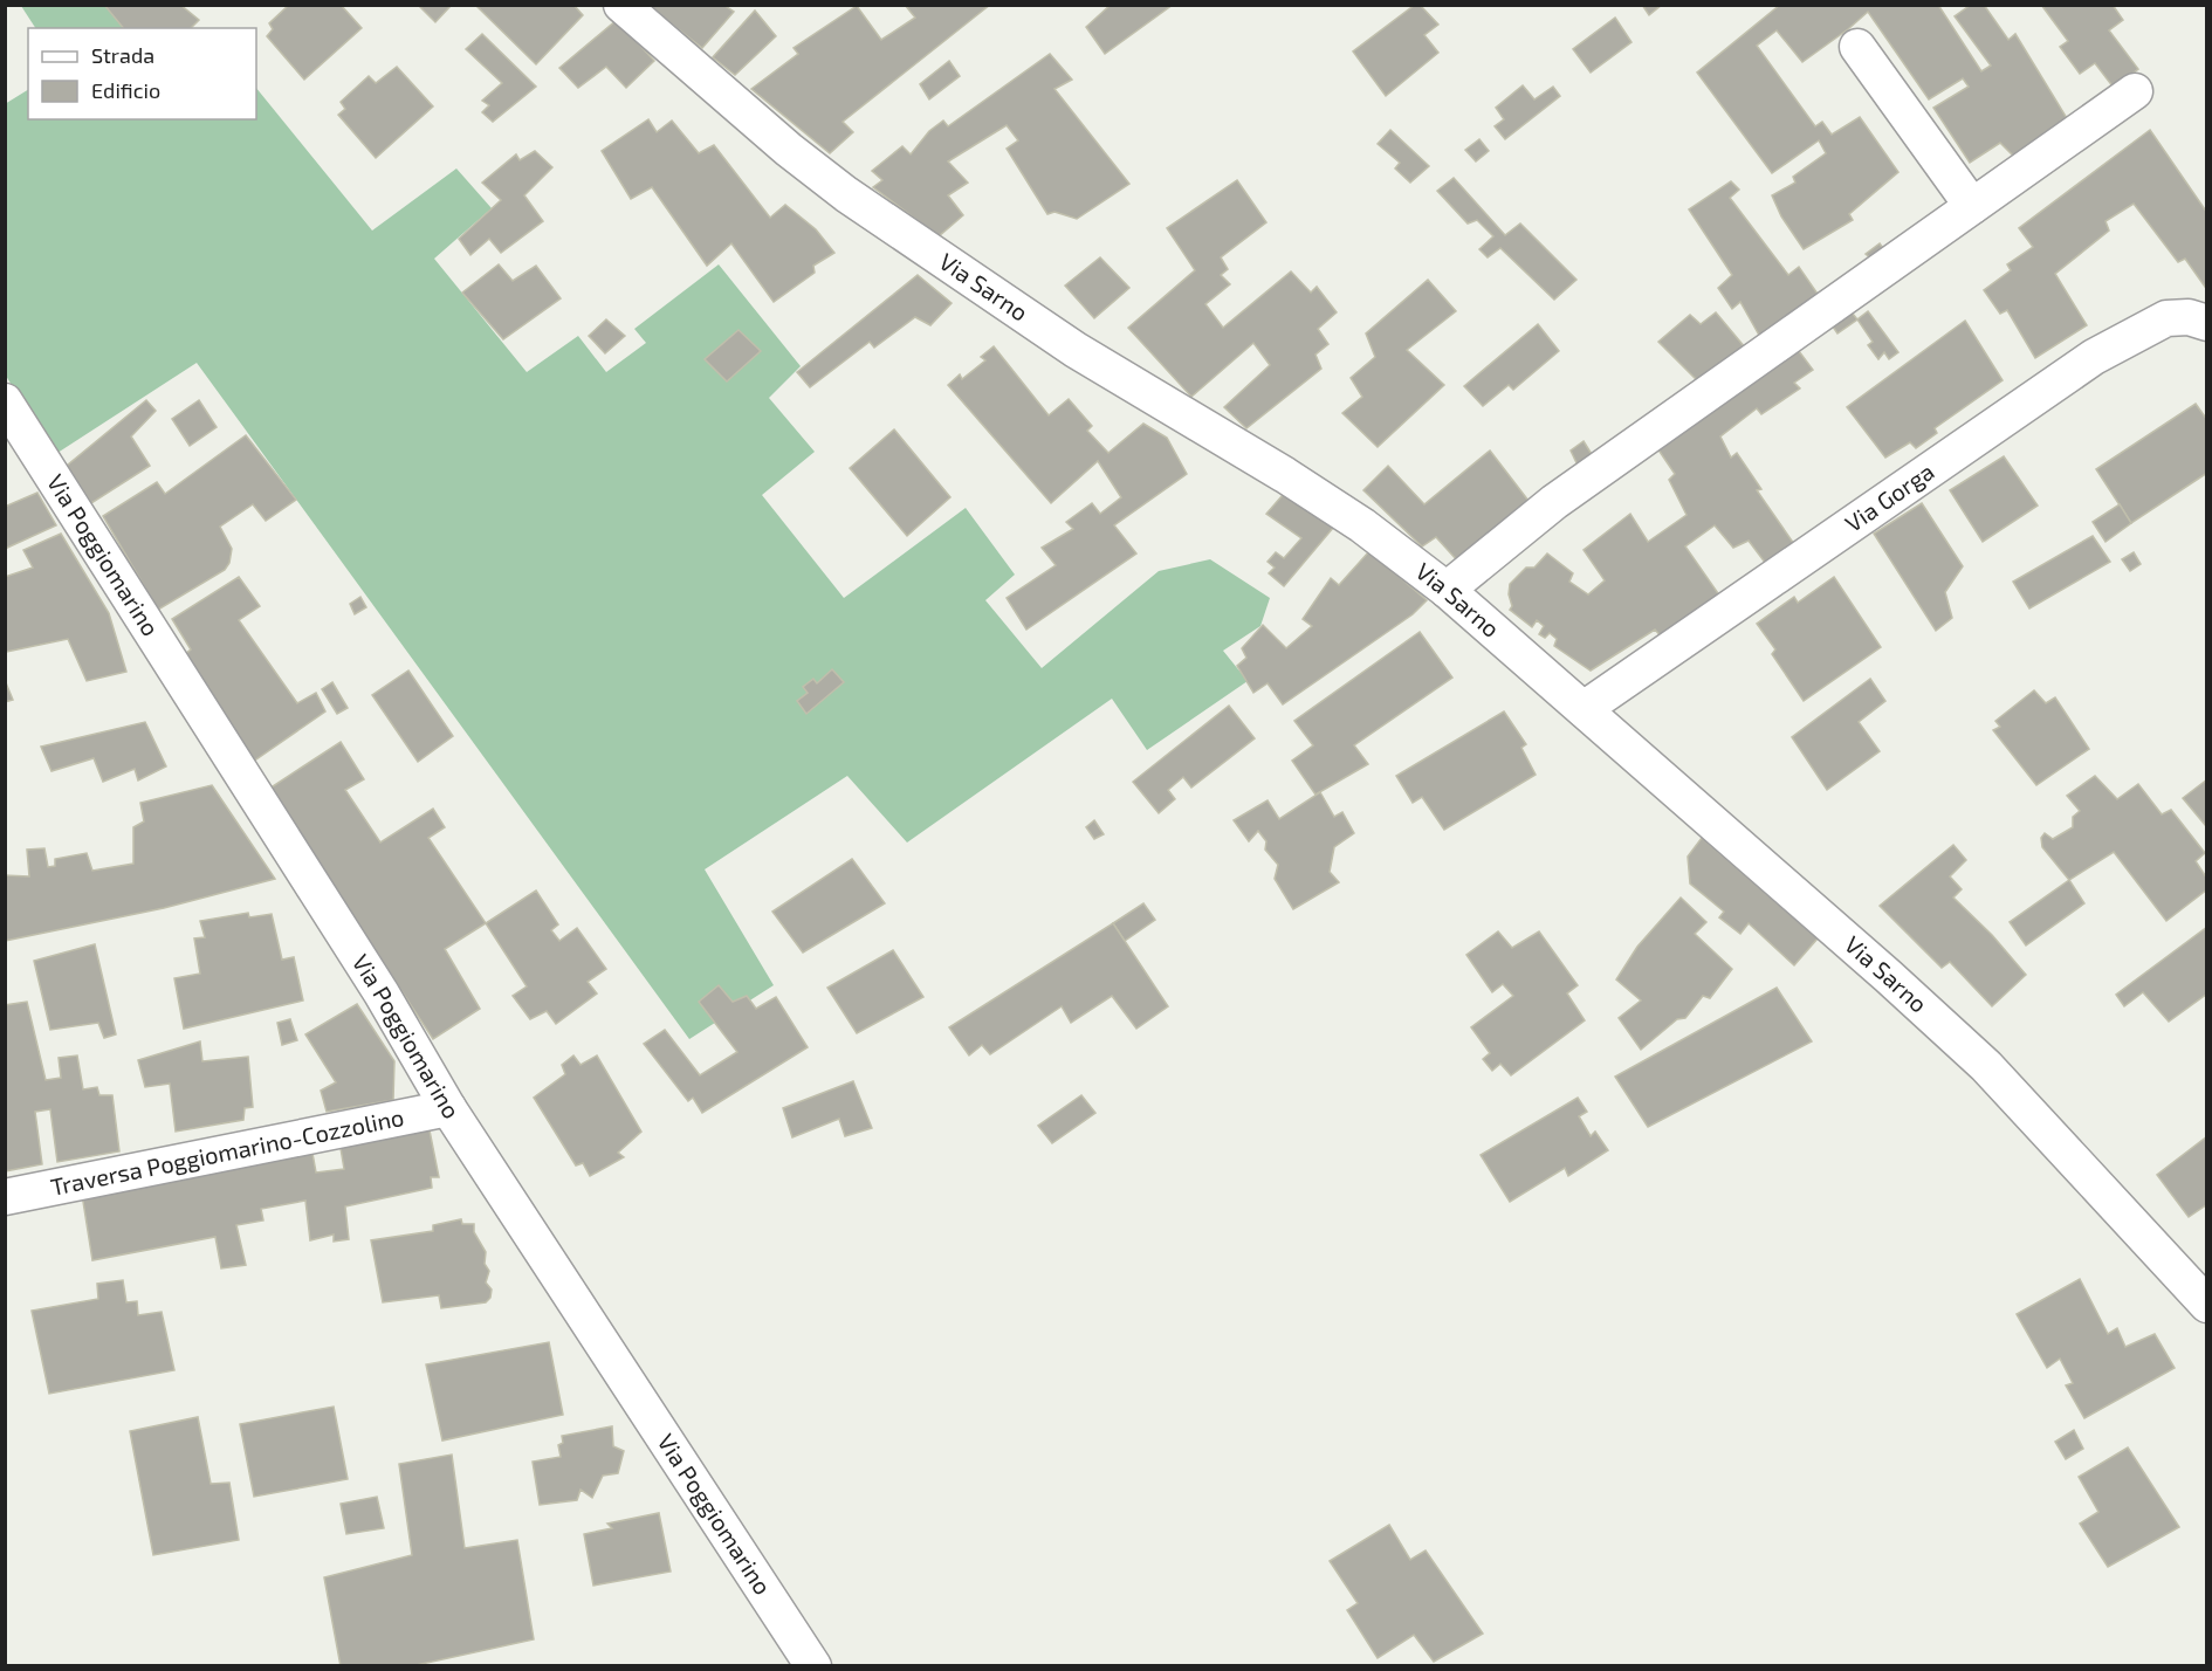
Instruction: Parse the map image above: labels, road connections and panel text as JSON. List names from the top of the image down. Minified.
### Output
{"streets":{"street":["Via Sarno","Via Gorga","Via Poggiomarino","Traversa Poggiomarino-Cozzolino"]},"crossings":[["Via Sarno","Via Gorga"],["Via Poggiomarino","Traversa Poggiomarino-Cozzolino"]],"legend":["Strada","Edificio"]}
